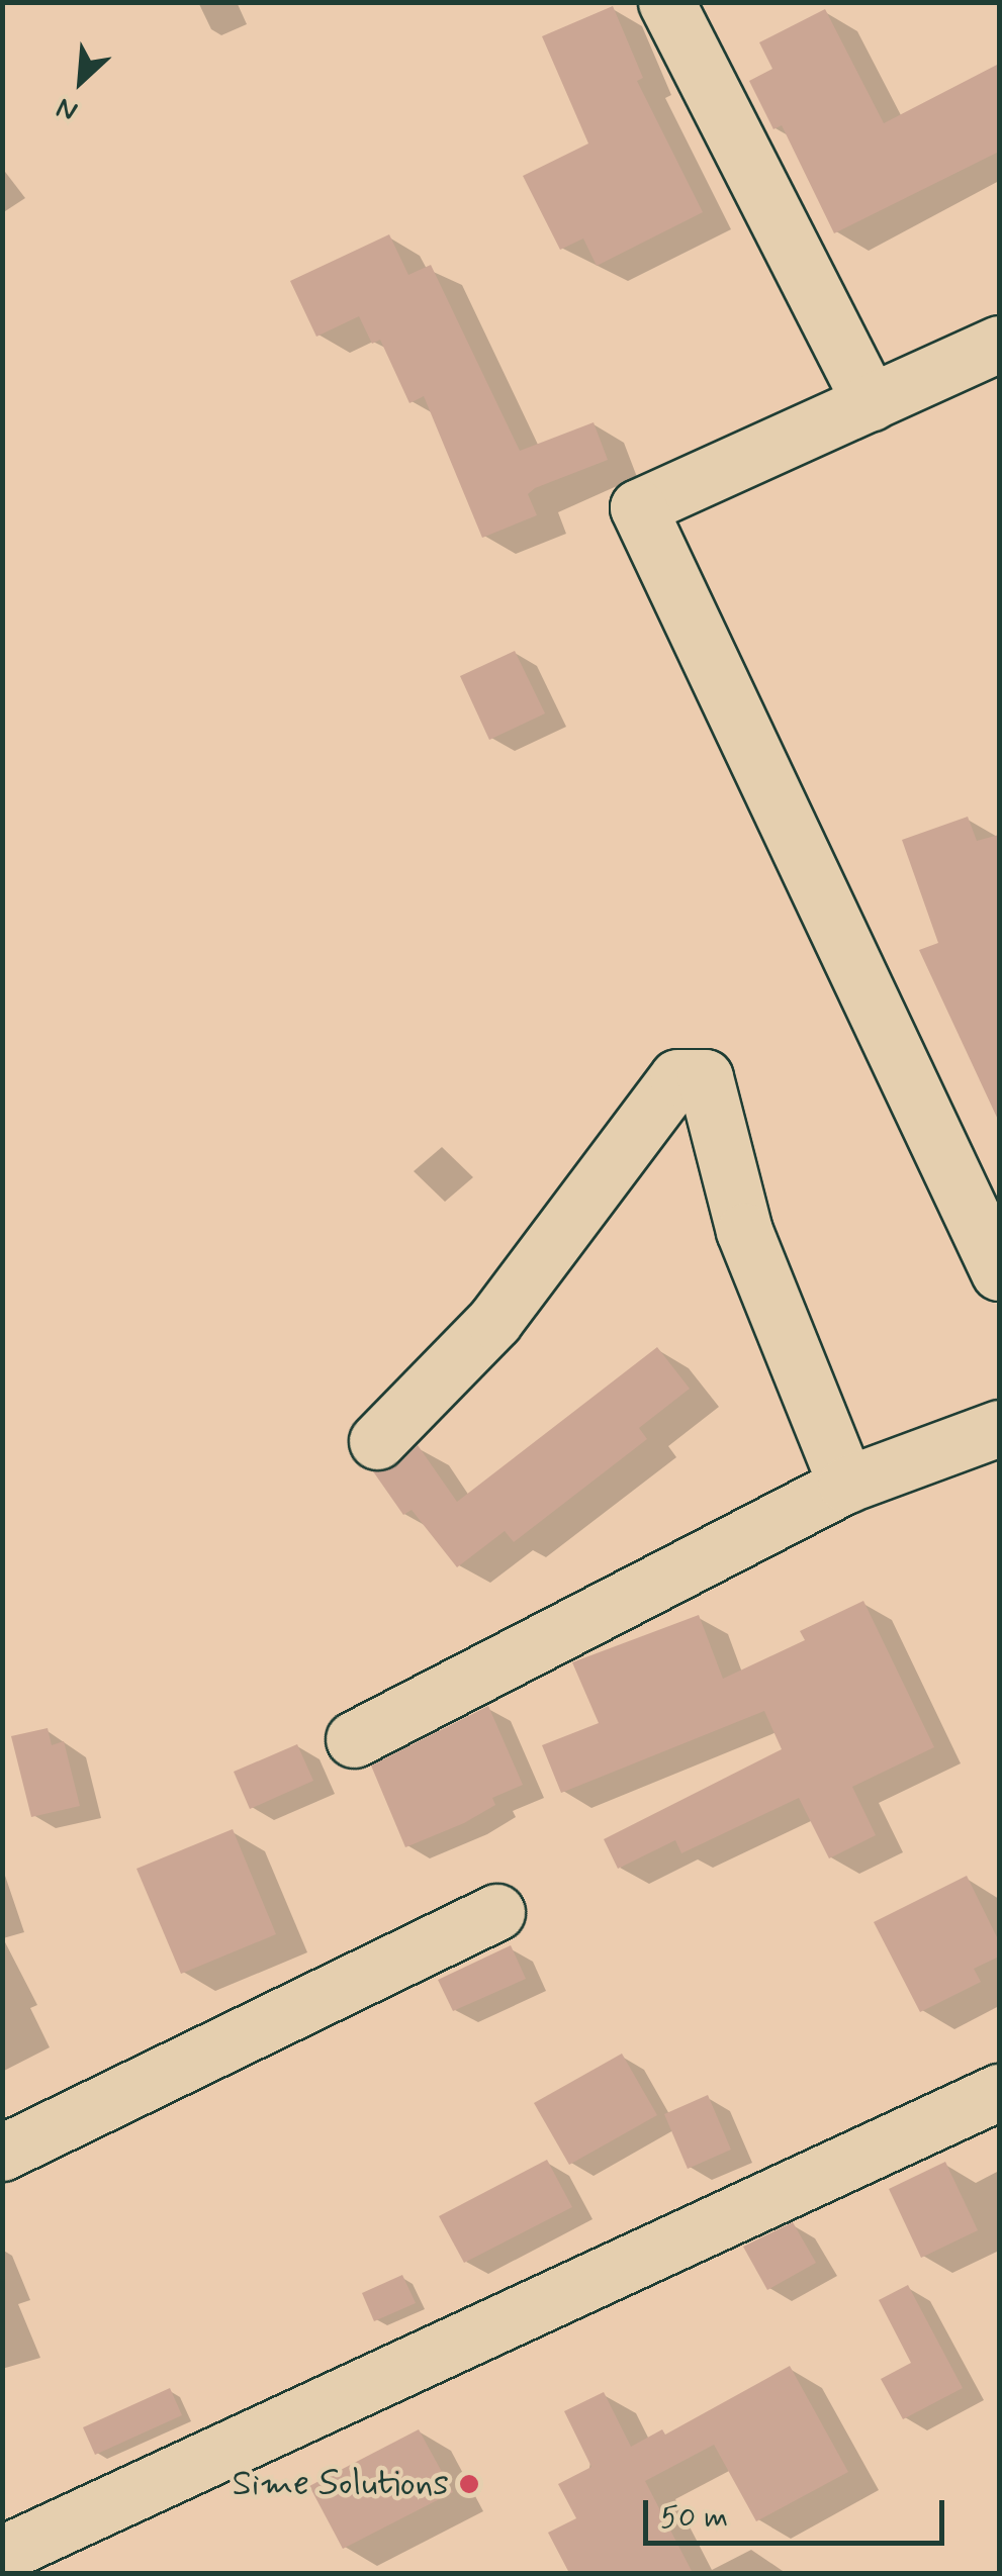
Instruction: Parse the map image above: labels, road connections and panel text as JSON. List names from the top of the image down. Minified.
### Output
{"places":["Sime Solutions"],"scale_bar":"50 m","north":"bottom left"}
